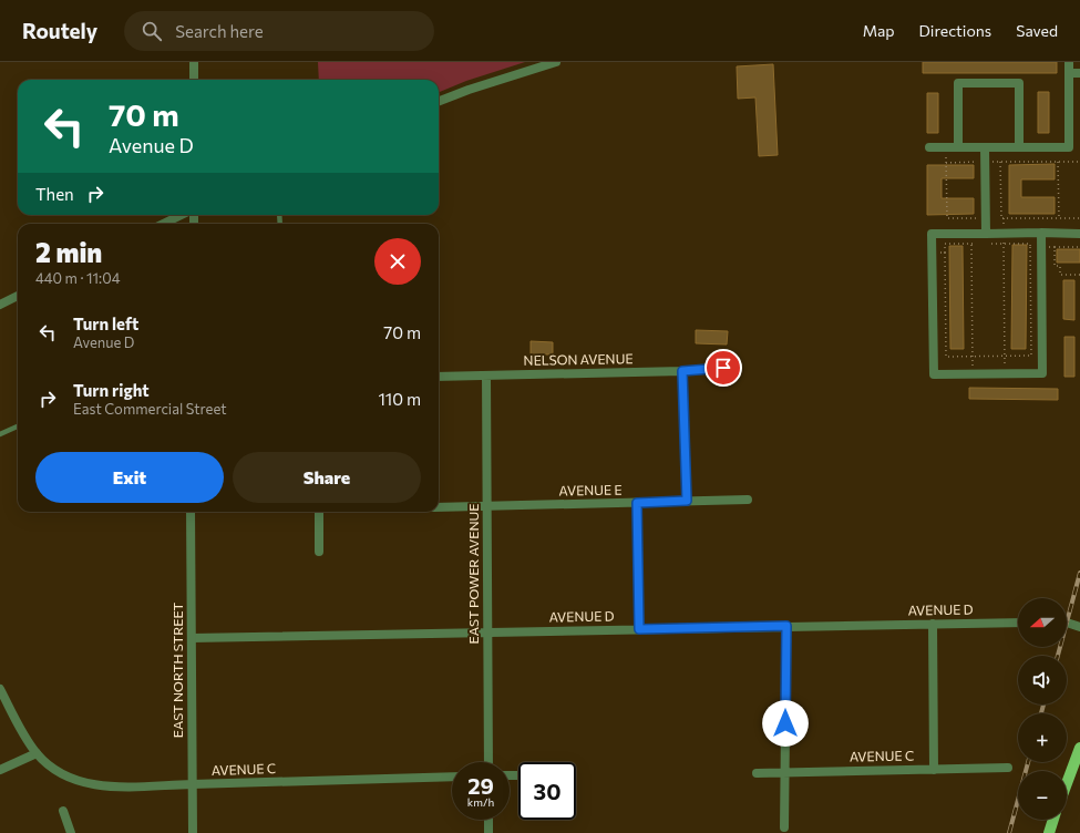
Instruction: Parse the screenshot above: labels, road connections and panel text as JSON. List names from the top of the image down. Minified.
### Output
{"streets":{"street":["NELSON AVENUE","AVENUE E","EAST POWER AVENUE","AVENUE D","EAST NORTH STREET","AVENUE C"]},"crossings":[["NELSON AVENUE","EAST POWER AVENUE"],["AVENUE E","EAST POWER AVENUE"],["EAST POWER AVENUE","AVENUE D"],["AVENUE D","EAST NORTH STREET"],["EAST NORTH STREET","AVENUE C"]],"north":"left","page":{"header":"Routely","search":"Search here","nav":["Map","Directions","Saved"],"turn":["70 m","Avenue D"],"then":"Then","heading":["2 min","440 m · 11:04"],"list":[{"name":"Turn left","note":"Avenue D","value":"70 m"},{"name":"Turn right","note":"East Commercial Street","value":"110 m"}],"buttons":["Exit","Share"],"map_buttons":["+","−"],"speed":"29 km/h","limit":"30"}}
